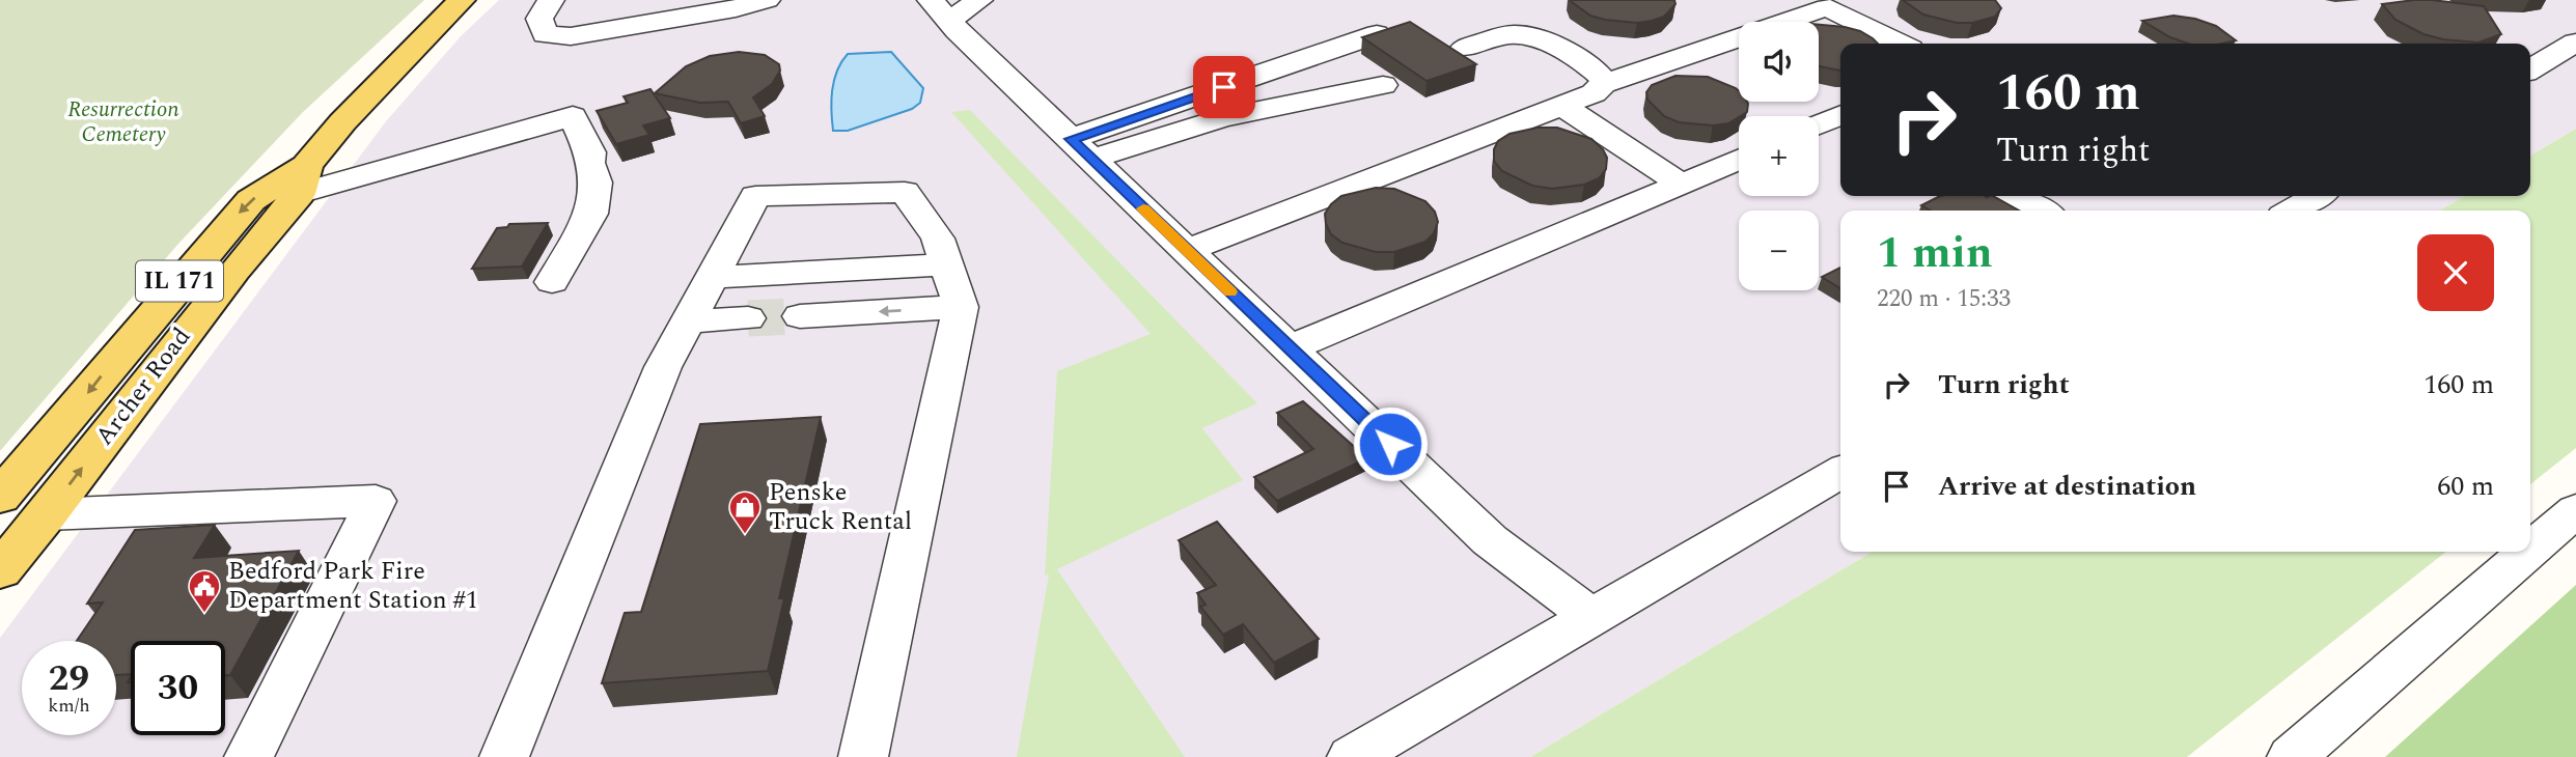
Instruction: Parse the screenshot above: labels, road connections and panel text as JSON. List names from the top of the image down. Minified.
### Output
{"streets":{"main road":["IL 171","Archer Road"]},"parks":["Resurrection Cemetery"],"places":{"shop":["Penske Truck Rental"],"public building":["Bedford Park Fire Department Station #1"]},"page":{"map_buttons":["+","−"],"turn":["160 m","Turn right"],"heading":["1 min","220 m · 15:33"],"list":[{"name":"Turn right","value":"160 m"},{"name":"Arrive at destination","value":"60 m"}],"speed":"29 km/h","limit":"30"}}
